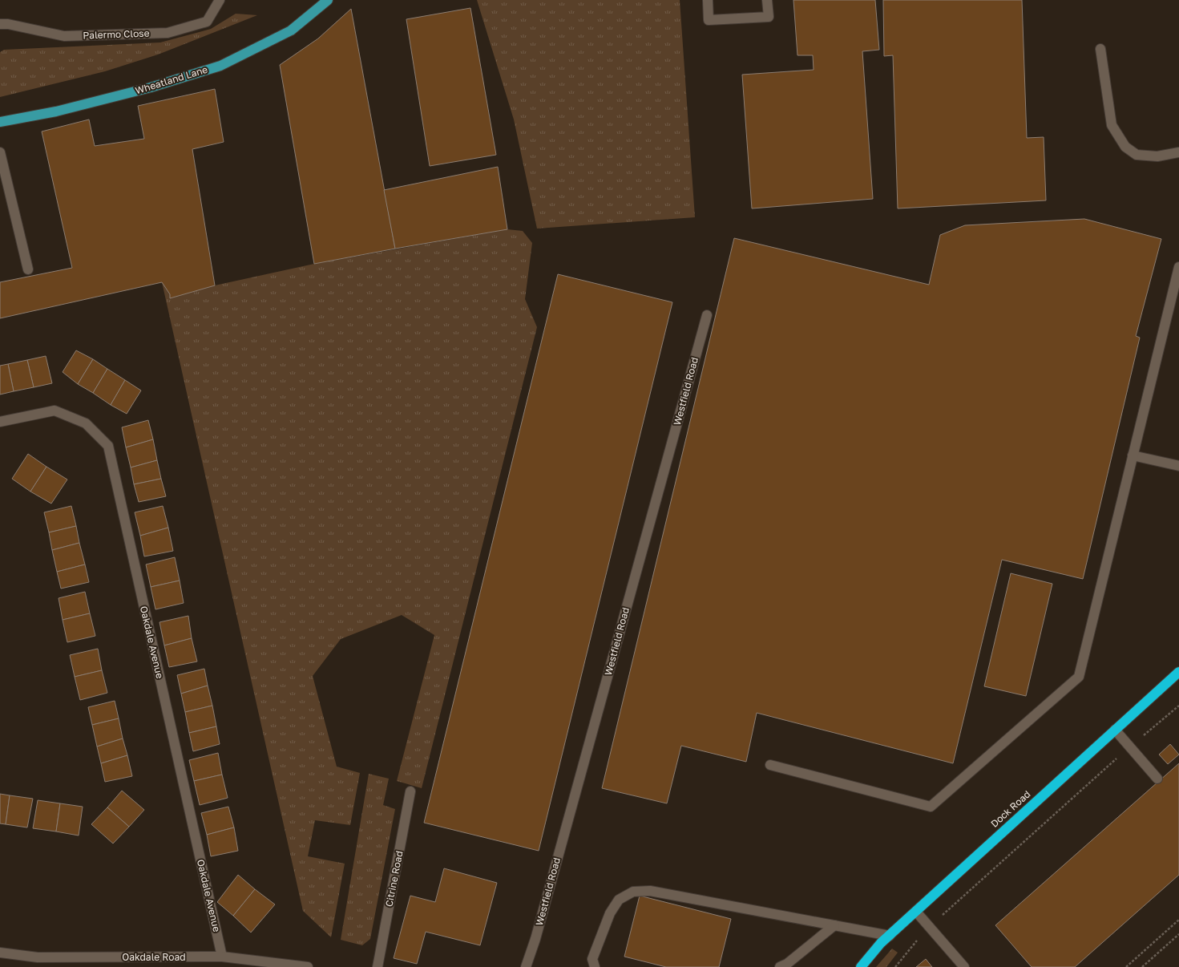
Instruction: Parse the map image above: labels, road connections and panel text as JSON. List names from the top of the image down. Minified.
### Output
{"streets":{"highway":["Dock Road"],"main road":["Wheatland Lane"],"street":["Palermo Close","Westfield Road","Oakdale Avenue","Citrine Road","Oakdale Road"]},"crossings":[["Oakdale Avenue","Oakdale Road"]]}
